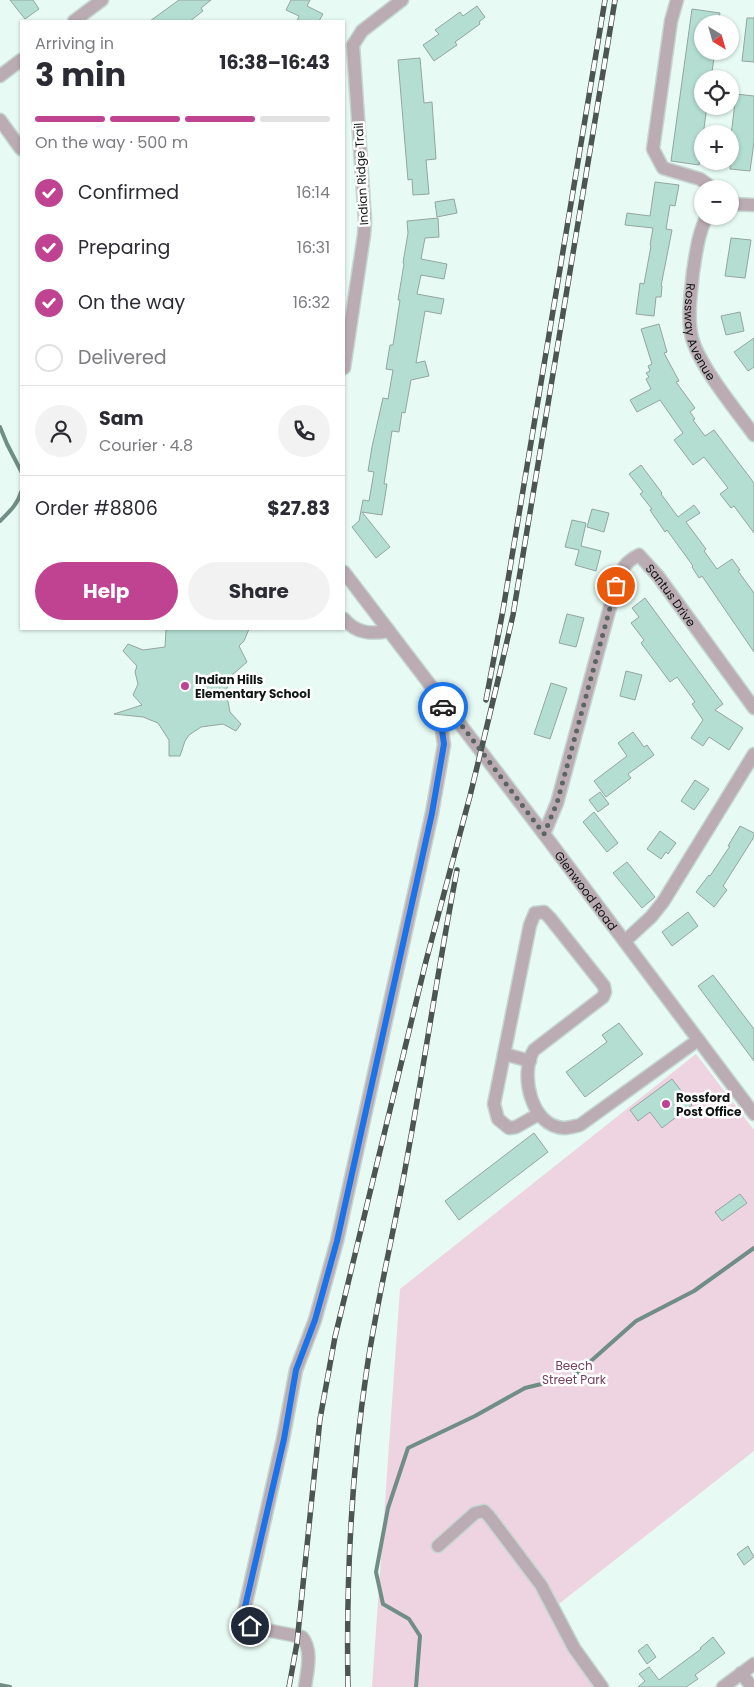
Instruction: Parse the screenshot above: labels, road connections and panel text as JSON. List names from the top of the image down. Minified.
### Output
{"streets":{"street":["Indian Ridge Trail","Rossway Avenue","Santus Drive","Glenwood Road"]},"crossings":[["Santus Drive","Glenwood Road"]],"parks":["Beech Street Park"],"places":["Indian Hills Elementary School","Rossford Post Office"],"north":"bottom right","page":{"map_buttons":["+","−"],"heading":["3 min","Arriving in","16:38–16:43"],"panel":["Sam","Courier · 4.8","Order #8806","$27.83"],"bar":"On the way · 500 m","list":[["Confirmed","16:14"],["Preparing","16:31"],["On the way","16:32"],"Delivered"],"buttons":["Help","Share"]}}
